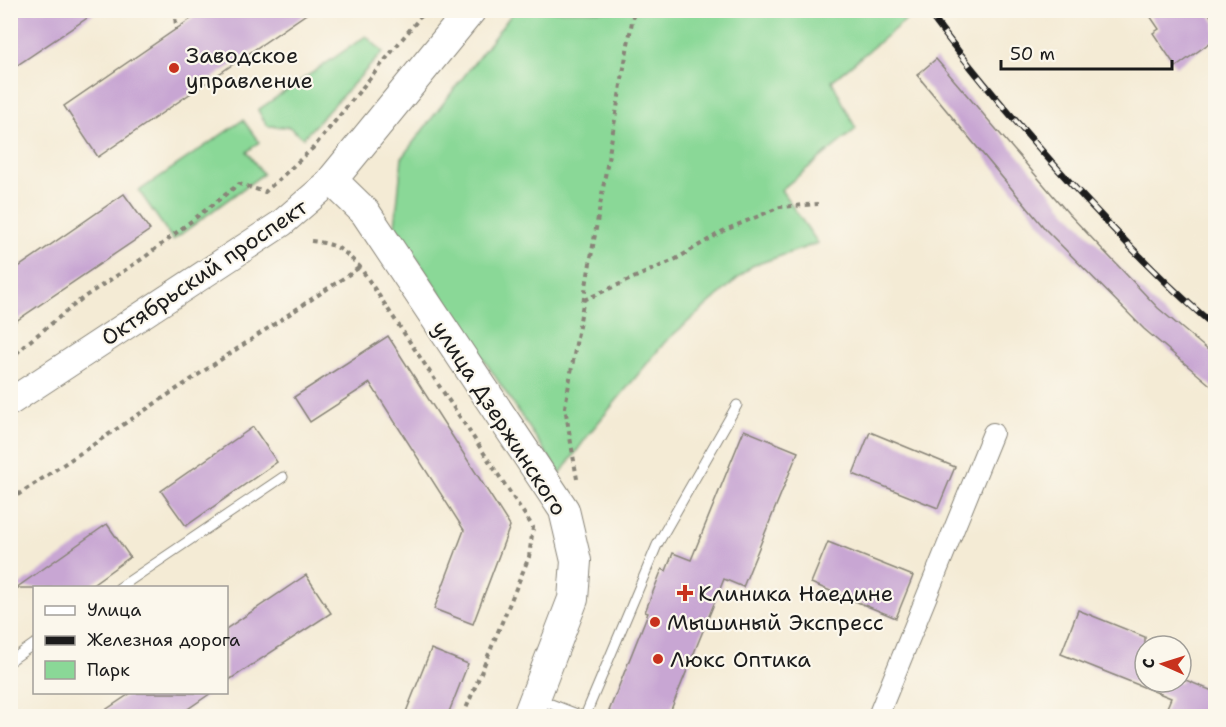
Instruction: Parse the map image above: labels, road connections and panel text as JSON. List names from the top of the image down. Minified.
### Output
{"streets":{"main road":["Октябрьский проспект","улица Дзержинского"]},"crossings":[["Октябрьский проспект","улица Дзержинского"]],"places":{"other":["Заводское управление","Мышиный Экспресс","Люкс Оптика"],"health":["Клиника Наедине"]},"legend":["Улица","Железная дорога","Парк"],"scale_bar":"50 m","north":"left"}
